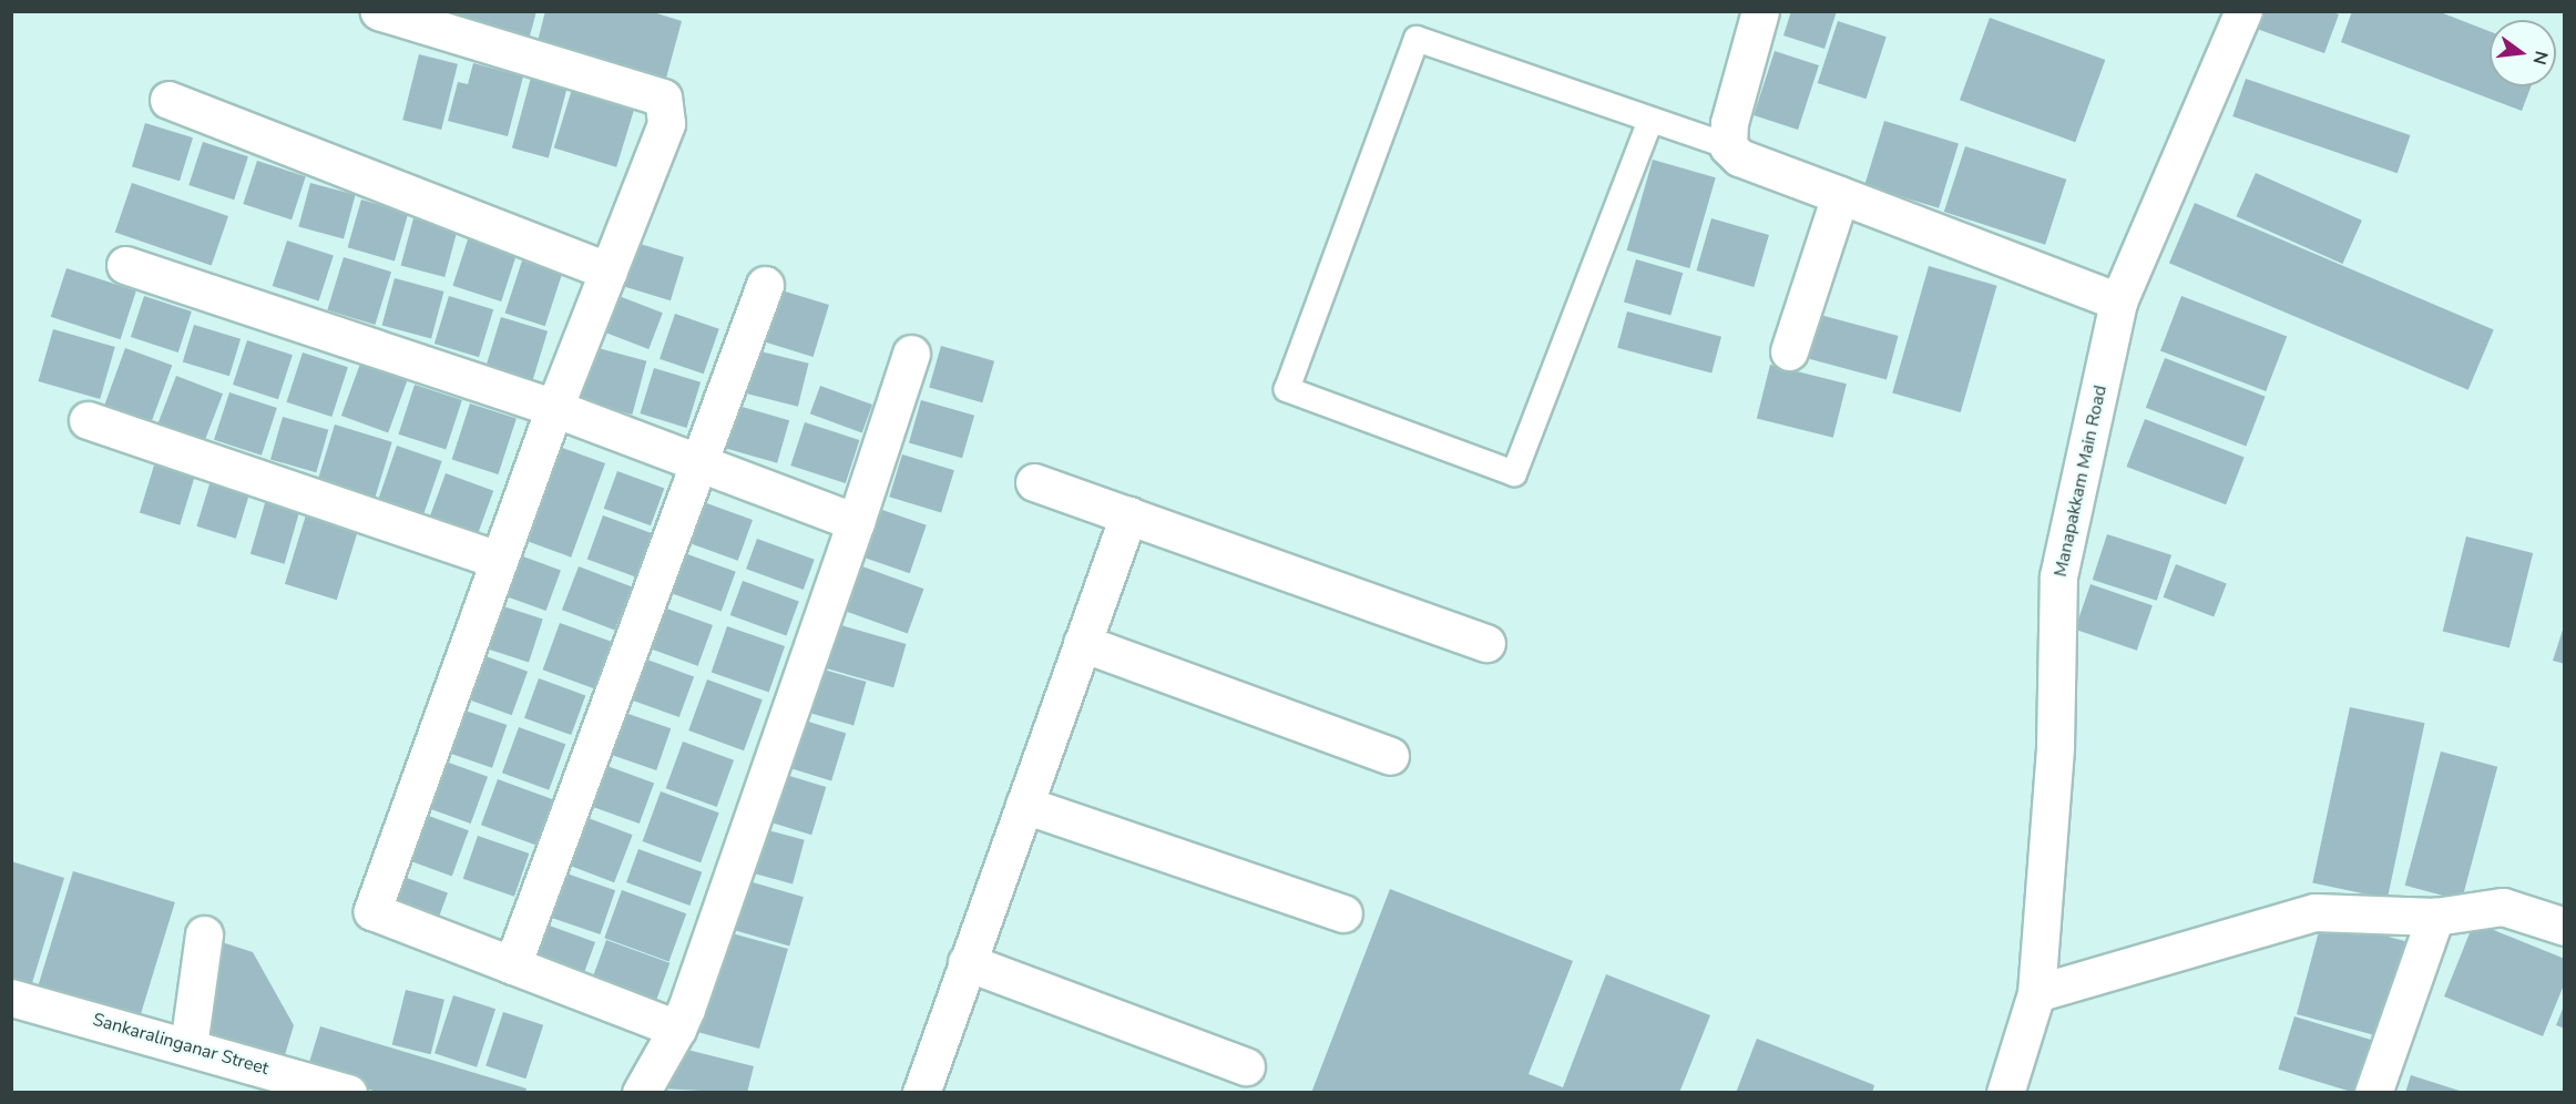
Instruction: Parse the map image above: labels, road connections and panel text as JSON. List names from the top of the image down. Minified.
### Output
{"streets":{"street":["Manapakkam Main Road","Sankaralinganar Street"]},"north":"right"}
